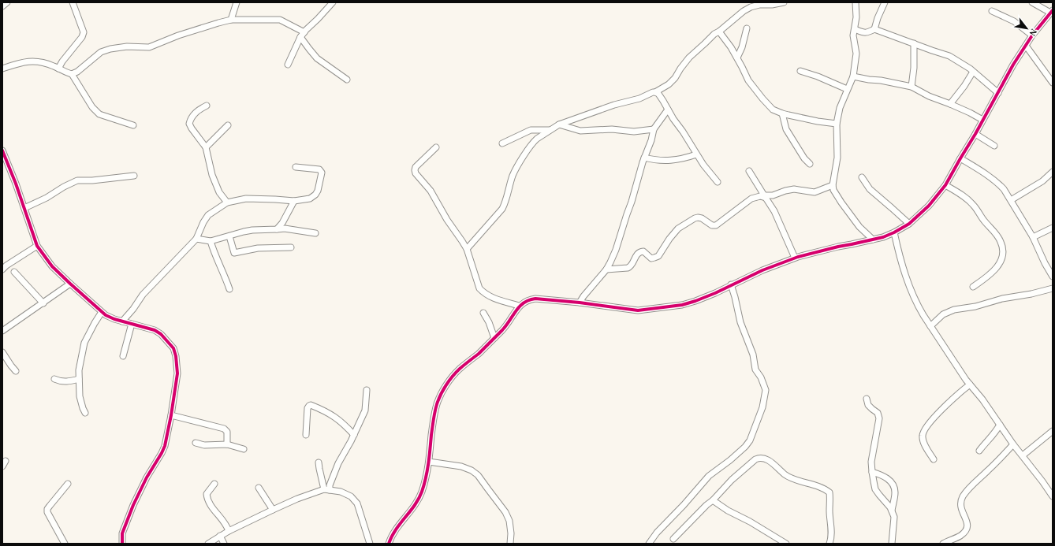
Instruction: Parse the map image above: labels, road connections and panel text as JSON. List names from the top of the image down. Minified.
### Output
{"north":"bottom right"}
